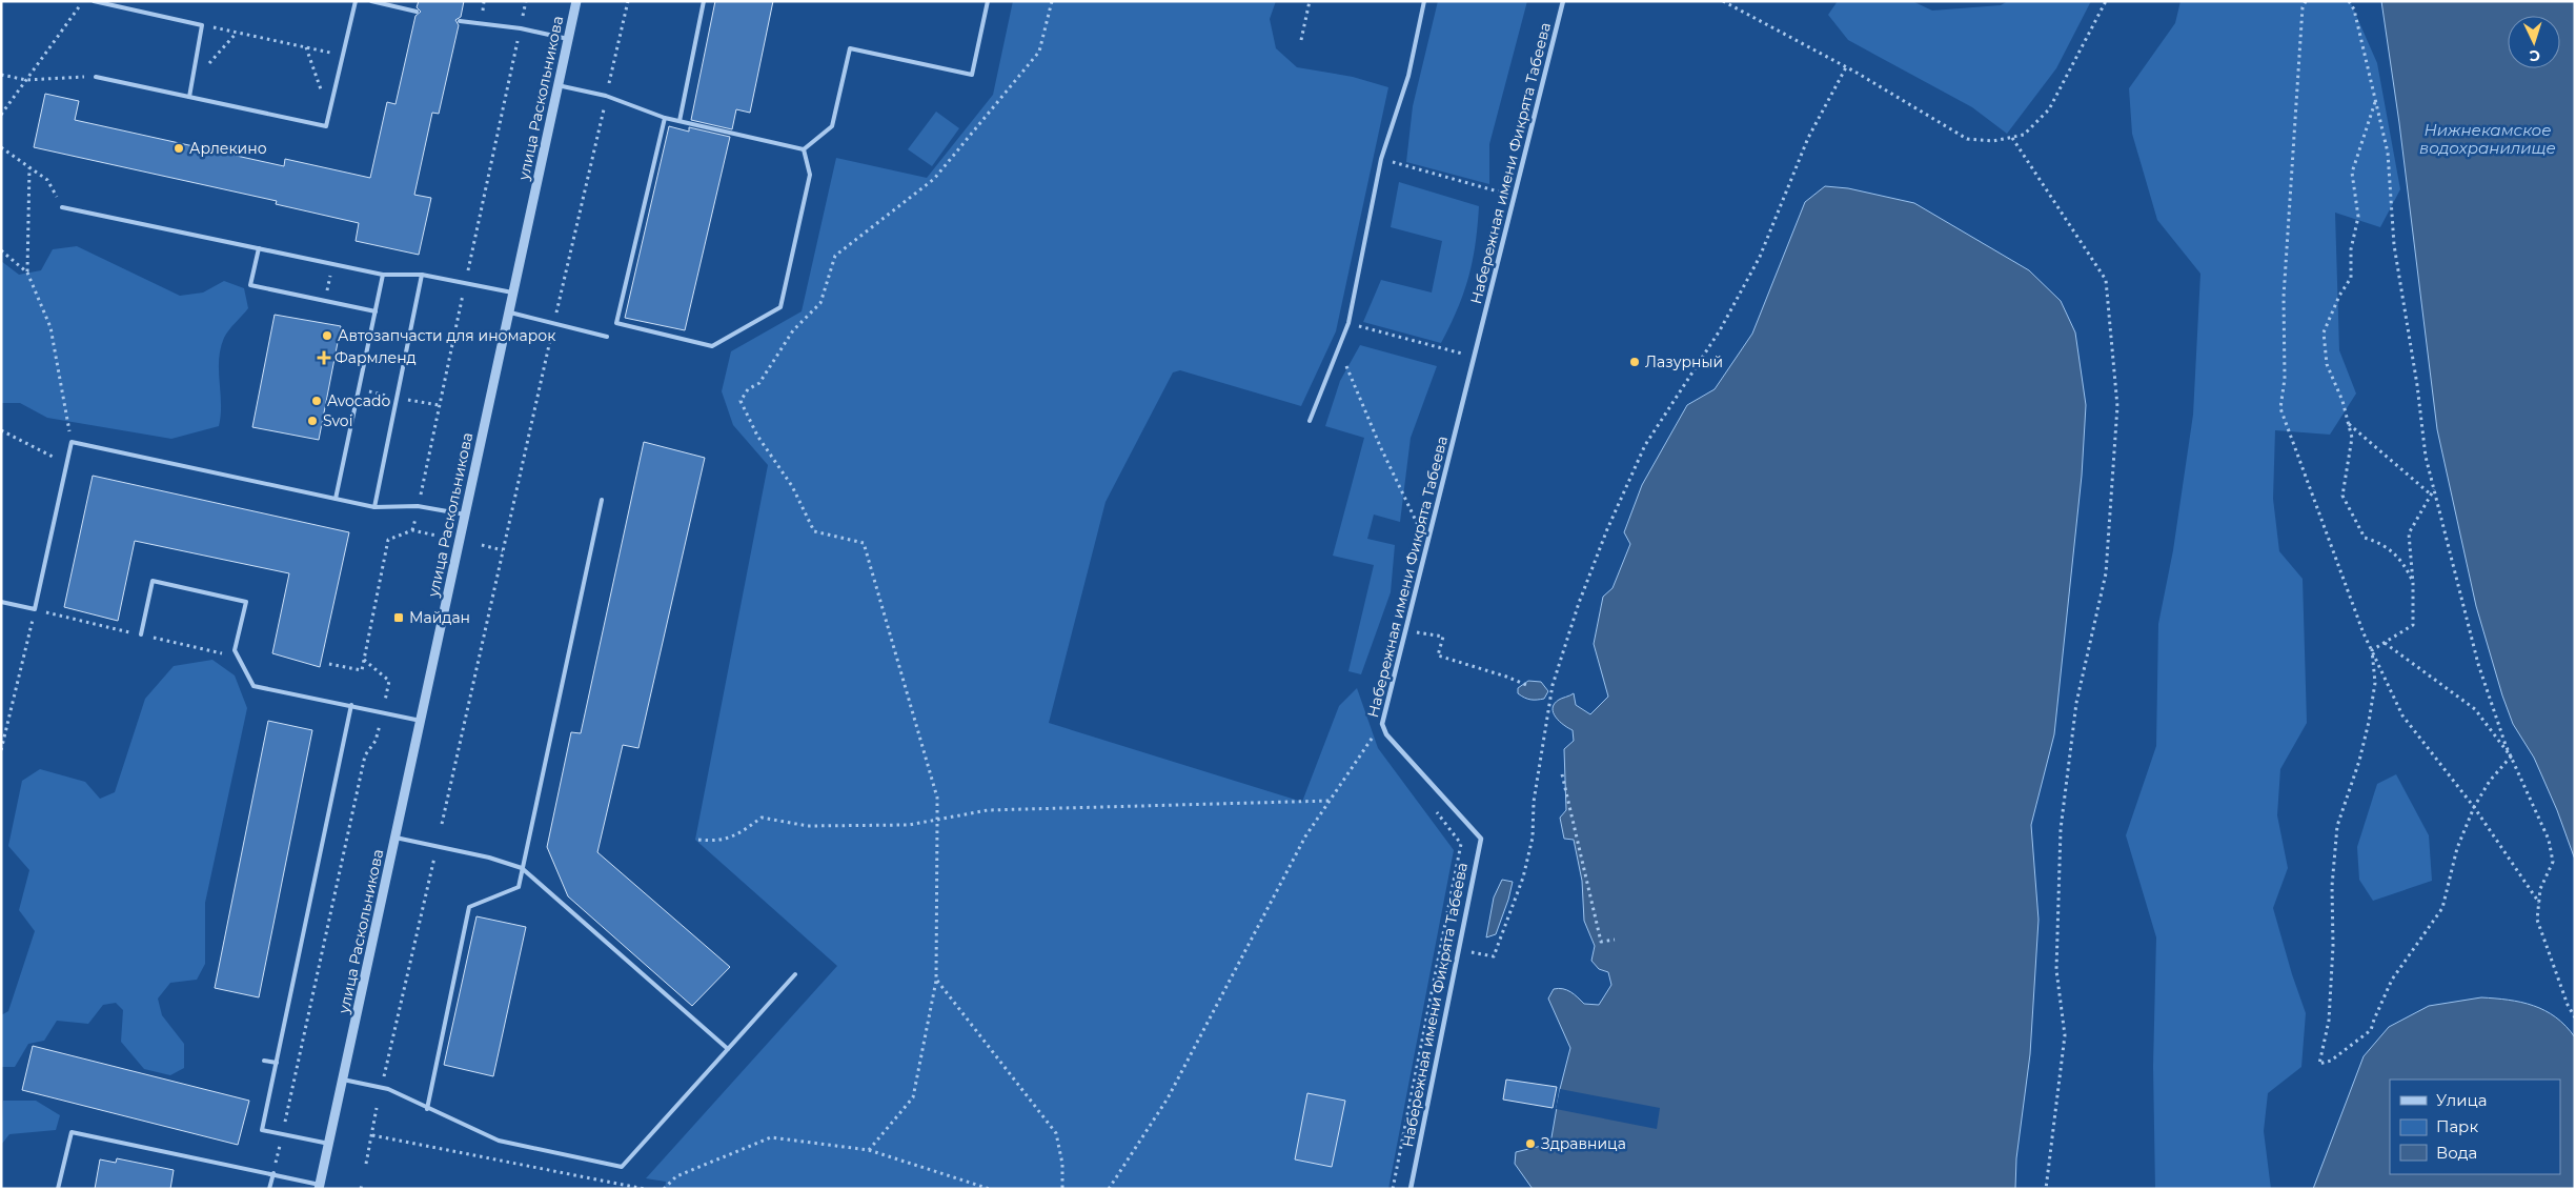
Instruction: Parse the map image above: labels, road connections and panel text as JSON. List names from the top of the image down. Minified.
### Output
{"streets":{"street":["улица Раскольникова","Набережная имени Фикрята Табеева"]},"water":["Нижнекамское водохранилище"],"places":{"other":["Арлекино","Автозапчасти для иномарок","Лазурный","Avocado","Svoi","Здравница"],"health":["Фармленд"],"transit":["Майдан"]},"legend":["Улица","Парк","Вода"],"north":"bottom"}
